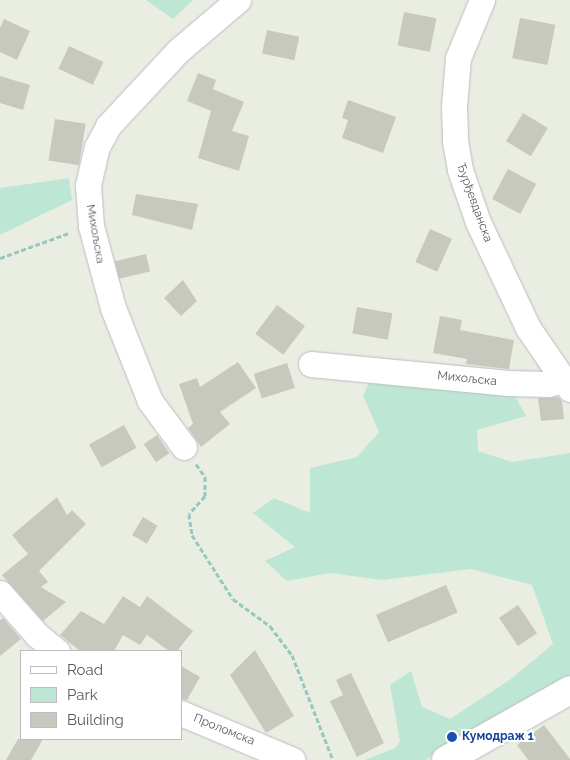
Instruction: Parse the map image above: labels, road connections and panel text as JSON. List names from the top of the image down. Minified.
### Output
{"streets":{"street":["Ђурђевданска","Михољска","Проломска"]},"crossings":[["Ђурђевданска","Михољска"]],"places":["Кумодраж 1"],"legend":["Road","Park","Building"]}
